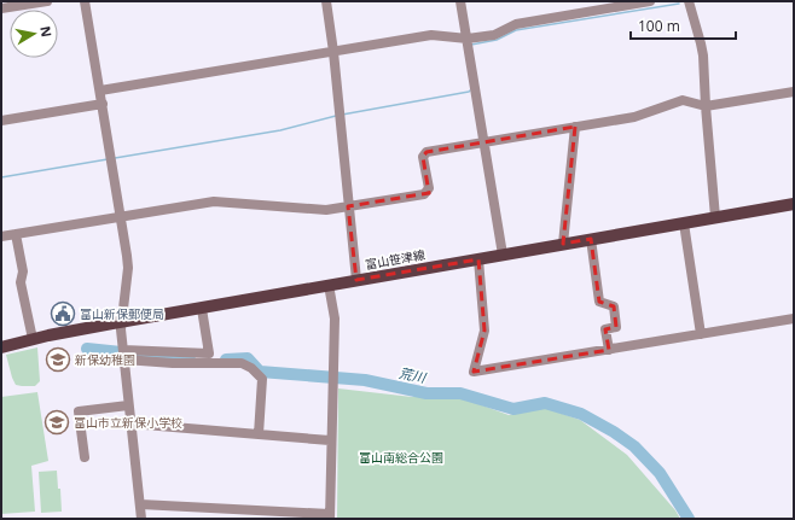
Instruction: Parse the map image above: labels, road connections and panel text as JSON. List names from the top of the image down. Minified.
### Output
{"streets":{"main road":["富山笹津線"]},"water":["荒川"],"parks":["富山南総合公園"],"places":{"public building":["富山新保郵便局"],"school or university":["新保幼稚園","富山市立新保小学校"]},"scale_bar":"100 m","north":"right"}
